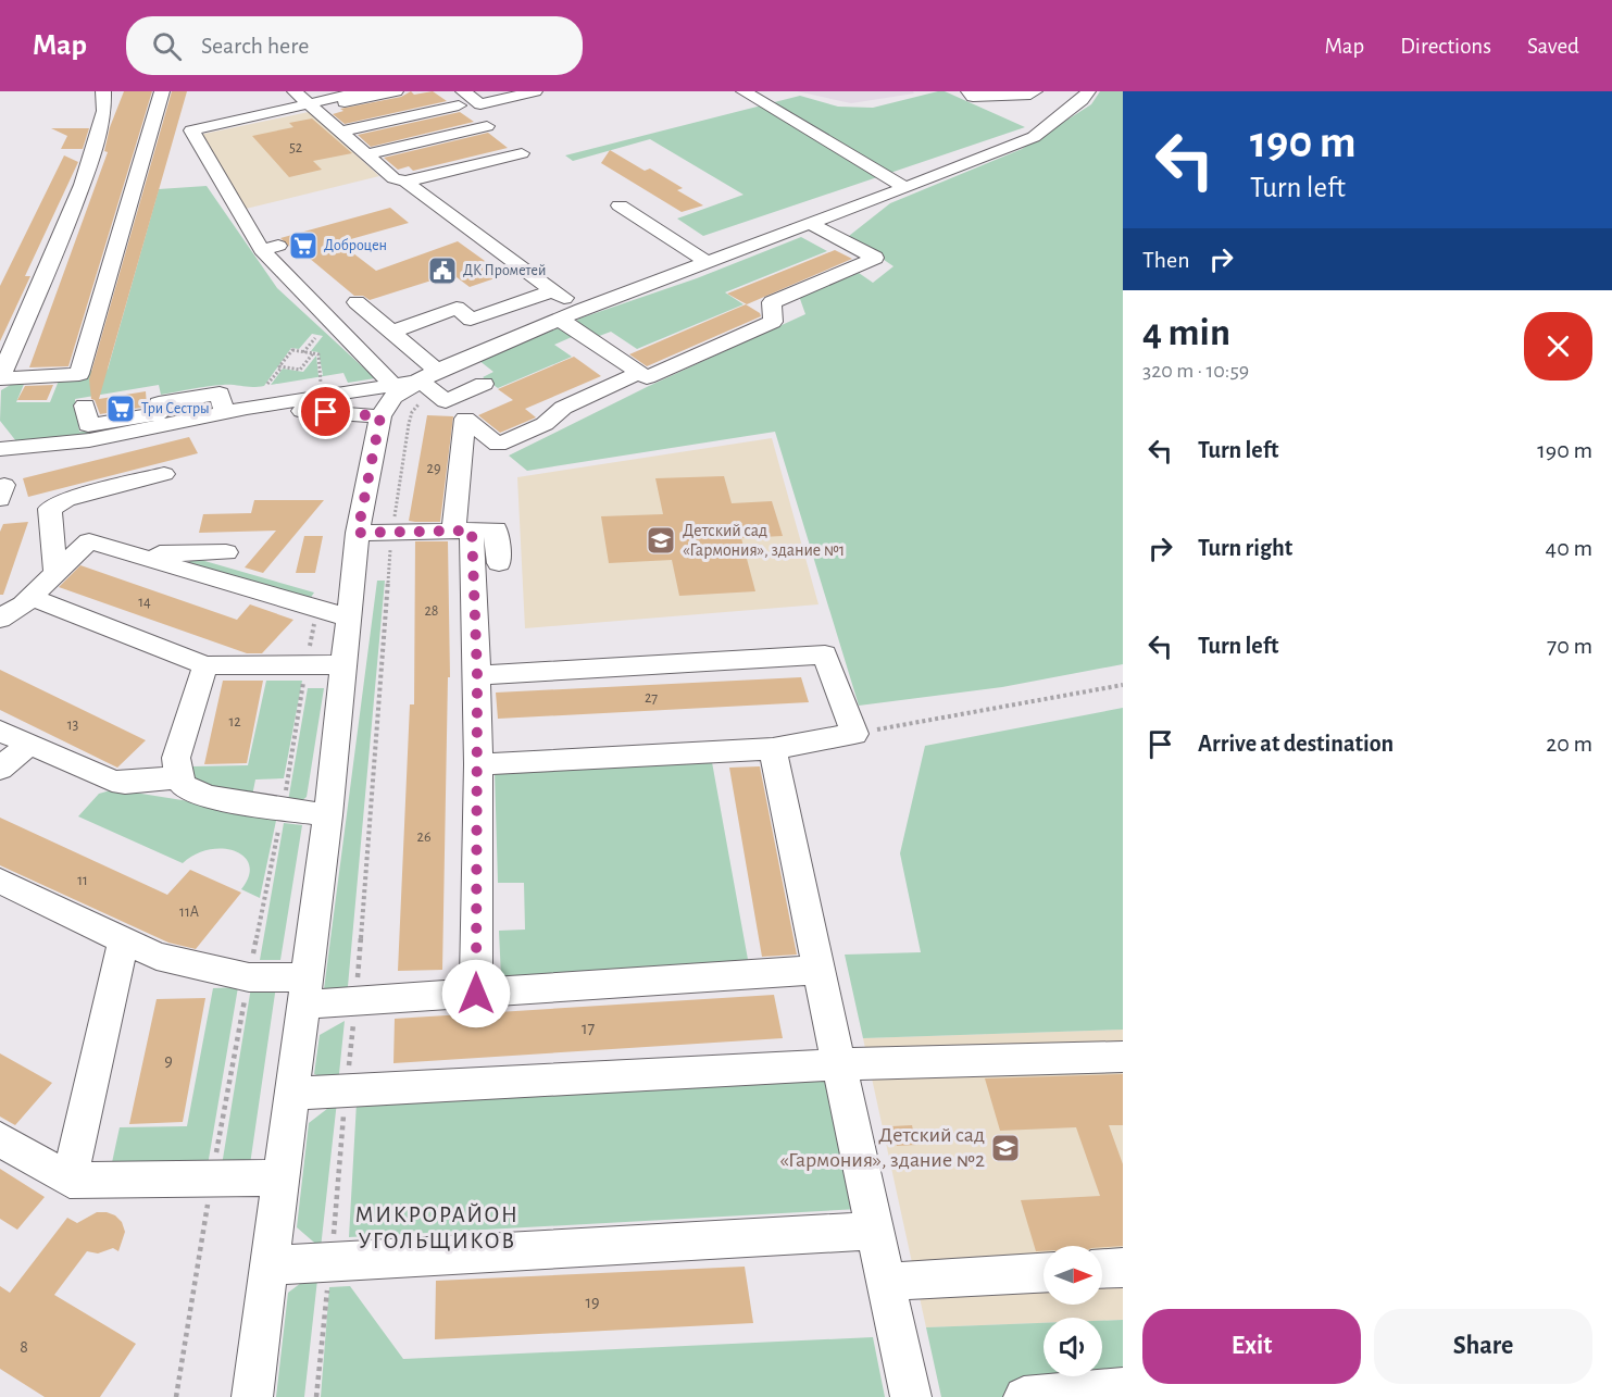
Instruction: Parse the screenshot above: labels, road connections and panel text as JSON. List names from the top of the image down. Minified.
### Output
{"districts":["МИКРОРАЙОН УГОЛЬЩИКОВ"],"places":{"supermarket":["Доброцен","Три Сестры"],"public building":["ДК Прометей"],"school or university":["Детский сад «Гармония», здание №1","Детский сад «Гармония», здание №2"]},"house_numbers":["52","29","14","28","27","12","13","26","11","11А","17","9","19","8"],"north":"right","page":{"header":"Map","search":"Search here","nav":["Map","Directions","Saved"],"turn":["190 m","Turn left"],"then":"Then","heading":["4 min","320 m · 10:59"],"list":[{"name":"Turn left","value":"190 m"},{"name":"Turn right","value":"40 m"},{"name":"Turn left","value":"70 m"},{"name":"Arrive at destination","value":"20 m"}],"buttons":["Exit","Share"]}}
